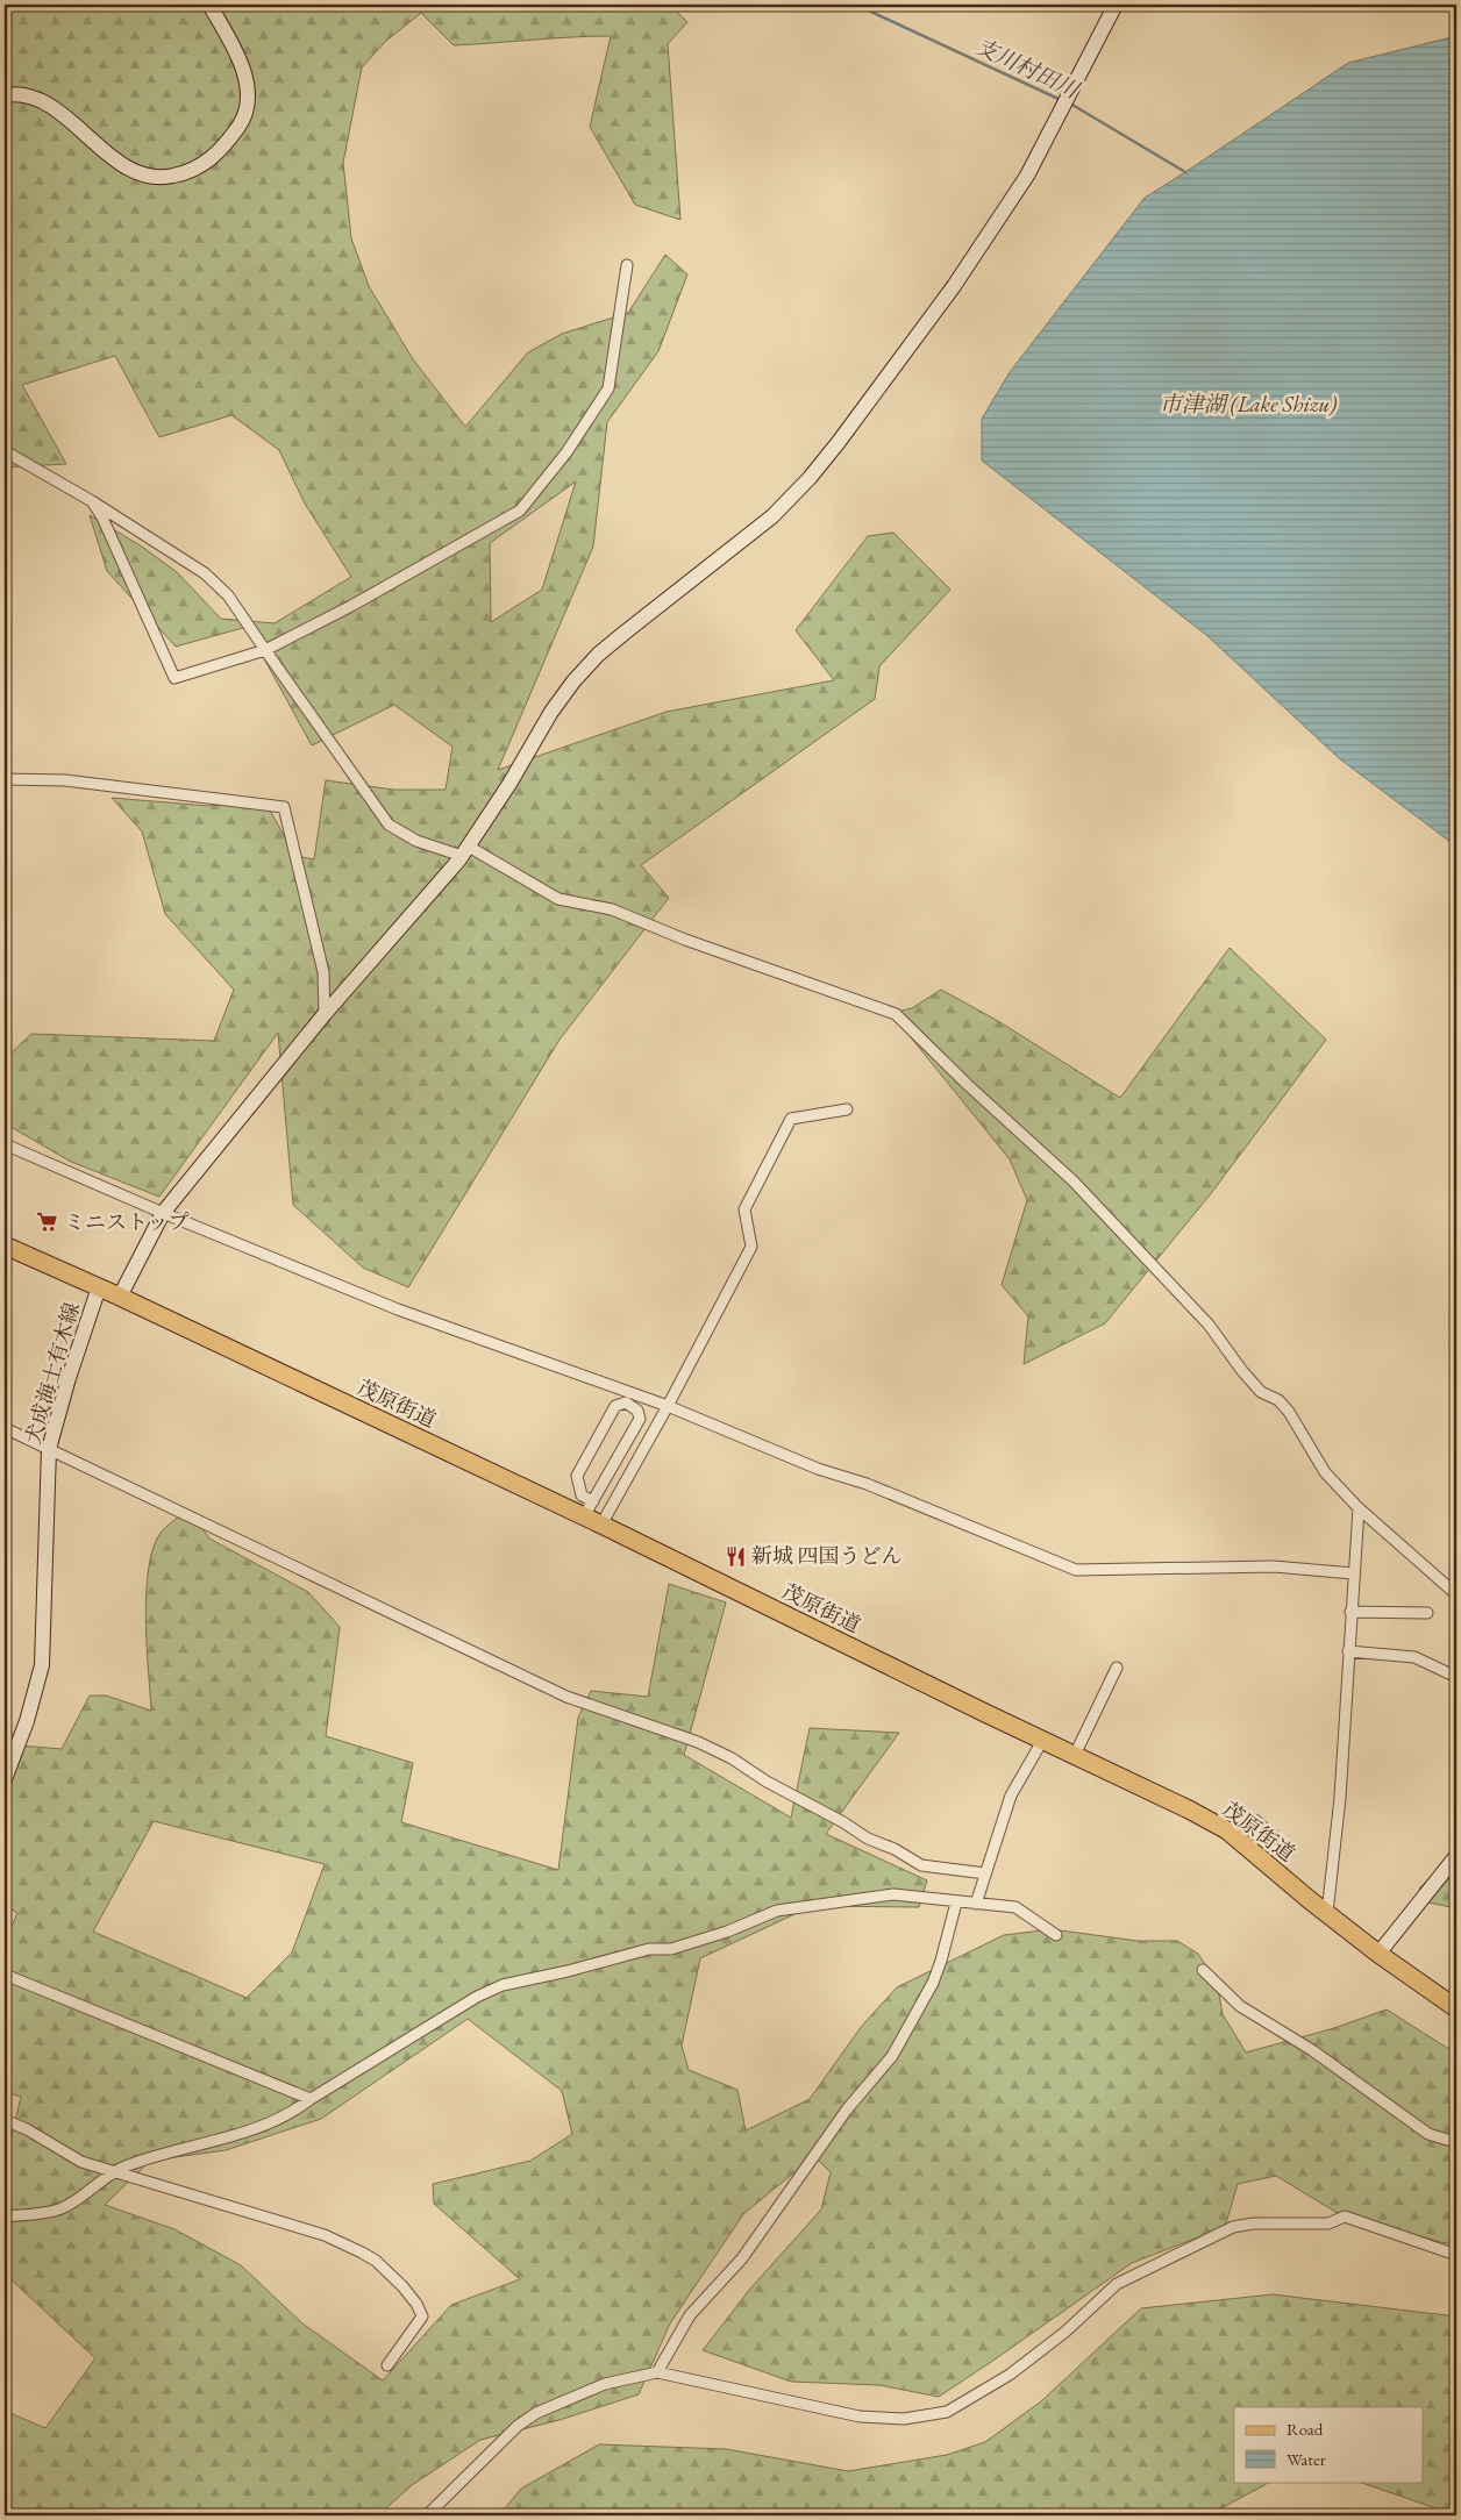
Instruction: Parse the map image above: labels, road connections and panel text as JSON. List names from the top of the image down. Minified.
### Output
{"streets":{"main road":["茂原街道"],"street":["犬成海士有木線"]},"crossings":[["犬成海士有木線","茂原街道"]],"water":["支川村田川","市津湖 (Lake Shizu)"],"places":{"supermarket":["ミニストップ"],"restaurant":["新城 四国うどん"]},"legend":["Road","Water"]}
